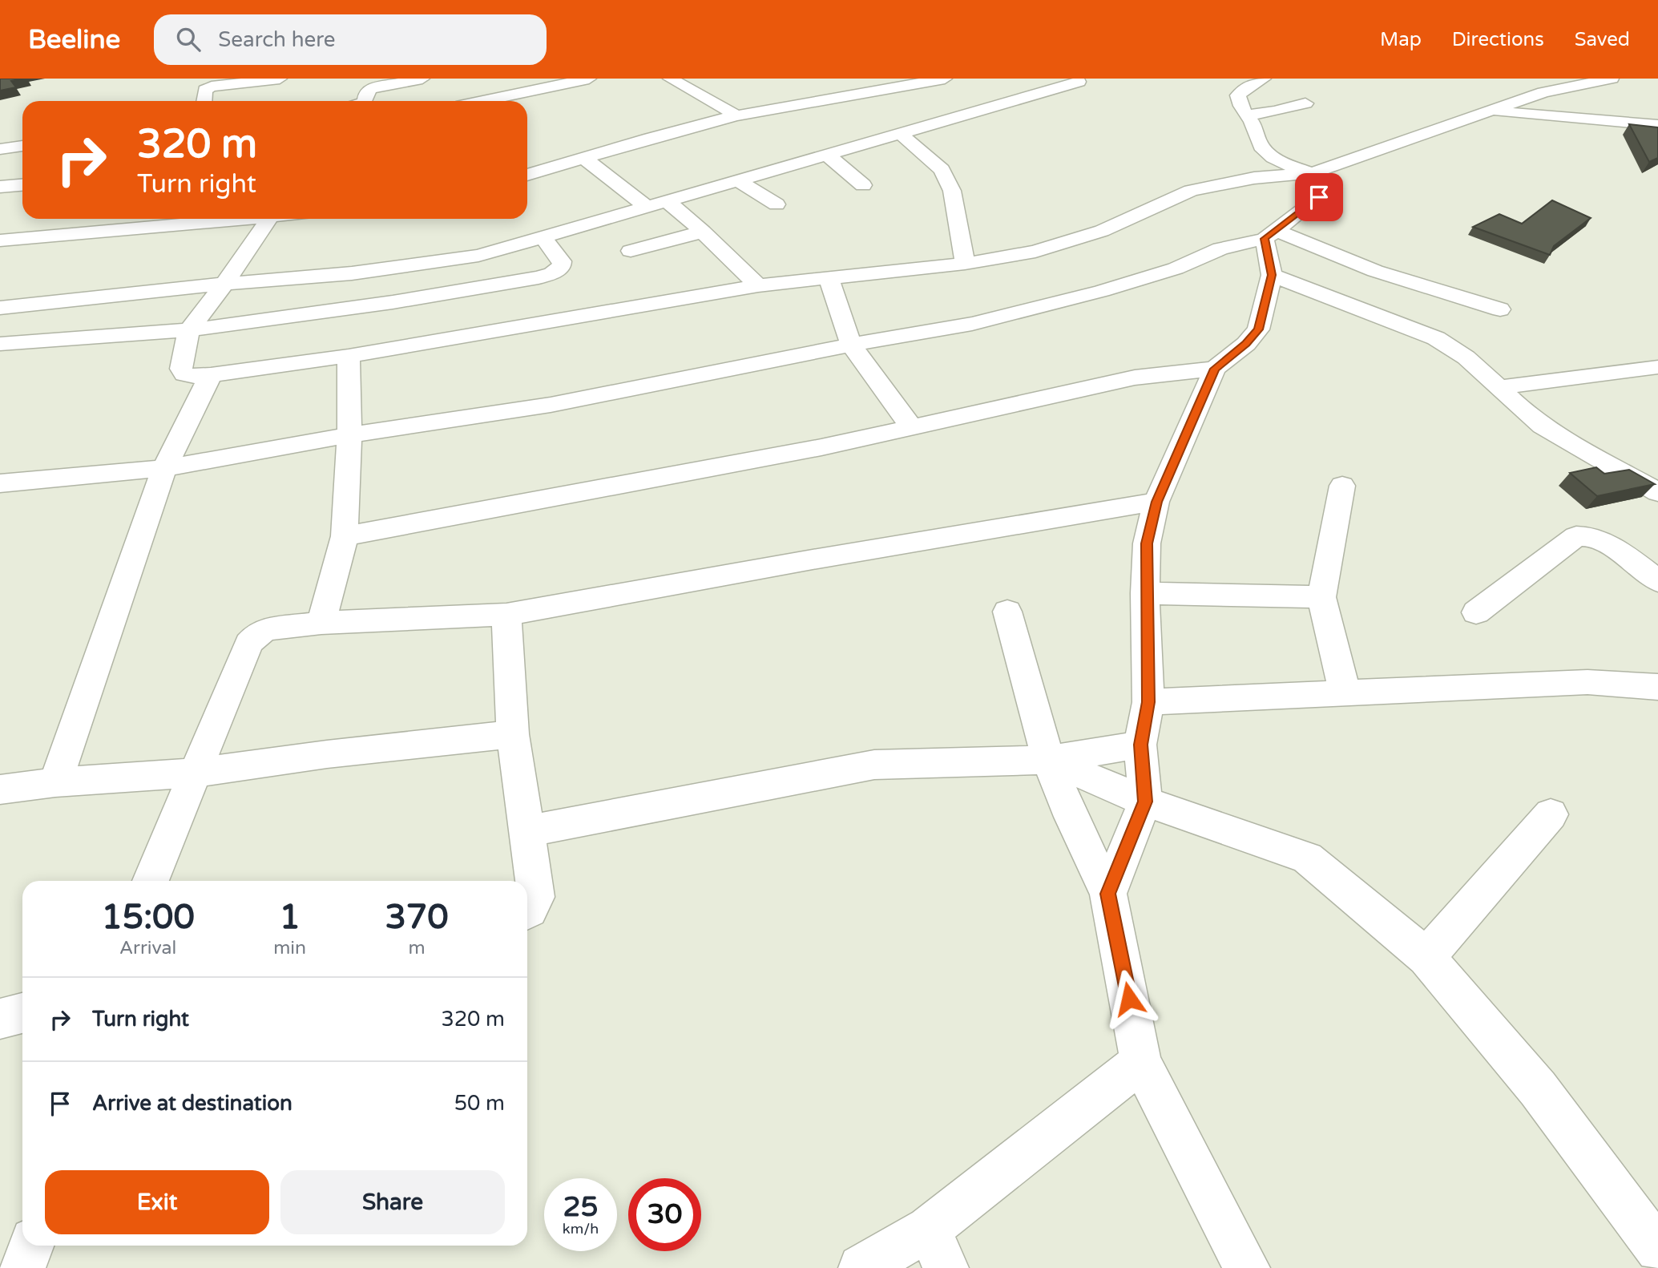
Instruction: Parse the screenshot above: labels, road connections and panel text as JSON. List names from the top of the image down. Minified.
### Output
{"page":{"header":"Beeline","search":"Search here","nav":["Map","Directions","Saved"],"turn":["320 m","Turn right"],"eta":["15:00","Arrival","1","min","370","m"],"list":[{"name":"Turn right","value":"320 m"},{"name":"Arrive at destination","value":"50 m"}],"buttons":["Exit","Share"],"speed":"25 km/h","limit":"30"}}
